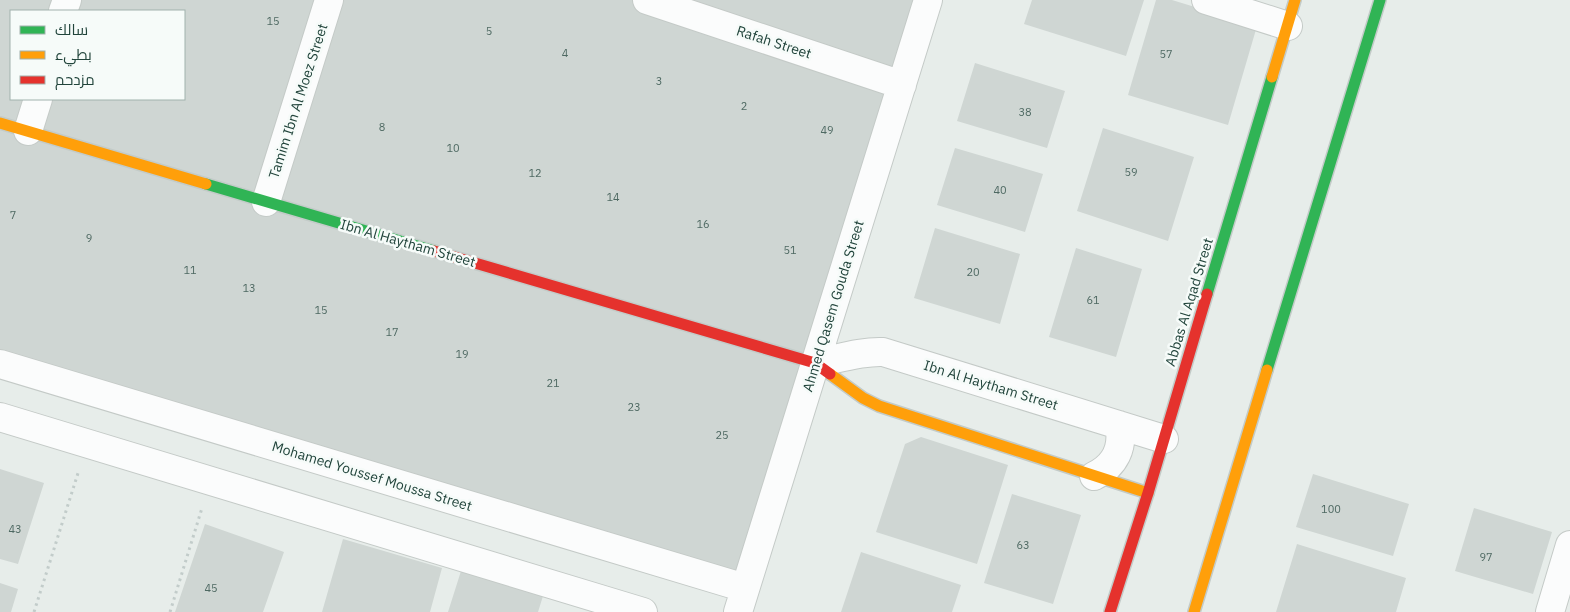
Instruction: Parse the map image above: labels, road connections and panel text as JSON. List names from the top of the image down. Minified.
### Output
{"streets":{"main road":["Ibn Al Haytham Street","Abbas Al Aqad Street"],"street":["Rafah Street","Tamim Ibn Al Moez Street","Ahmed Qasem Gouda Street","Mohamed Youssef Moussa Street"]},"crossings":[["Rafah Street","Ahmed Qasem Gouda Street"],["Tamim Ibn Al Moez Street","Ibn Al Haytham Street"],["Ibn Al Haytham Street","Abbas Al Aqad Street"],["Ibn Al Haytham Street","Ahmed Qasem Gouda Street"],["Ahmed Qasem Gouda Street","Mohamed Youssef Moussa Street"]],"house_numbers":["15","5","4","57","3","2","38","8","49","10","59","12","40","14","7","16","9","51","11","20","13","61","15","17","19","21","23","25","100","43","63","97","45"],"legend":["سالك","بطيء","مزدحم"]}
